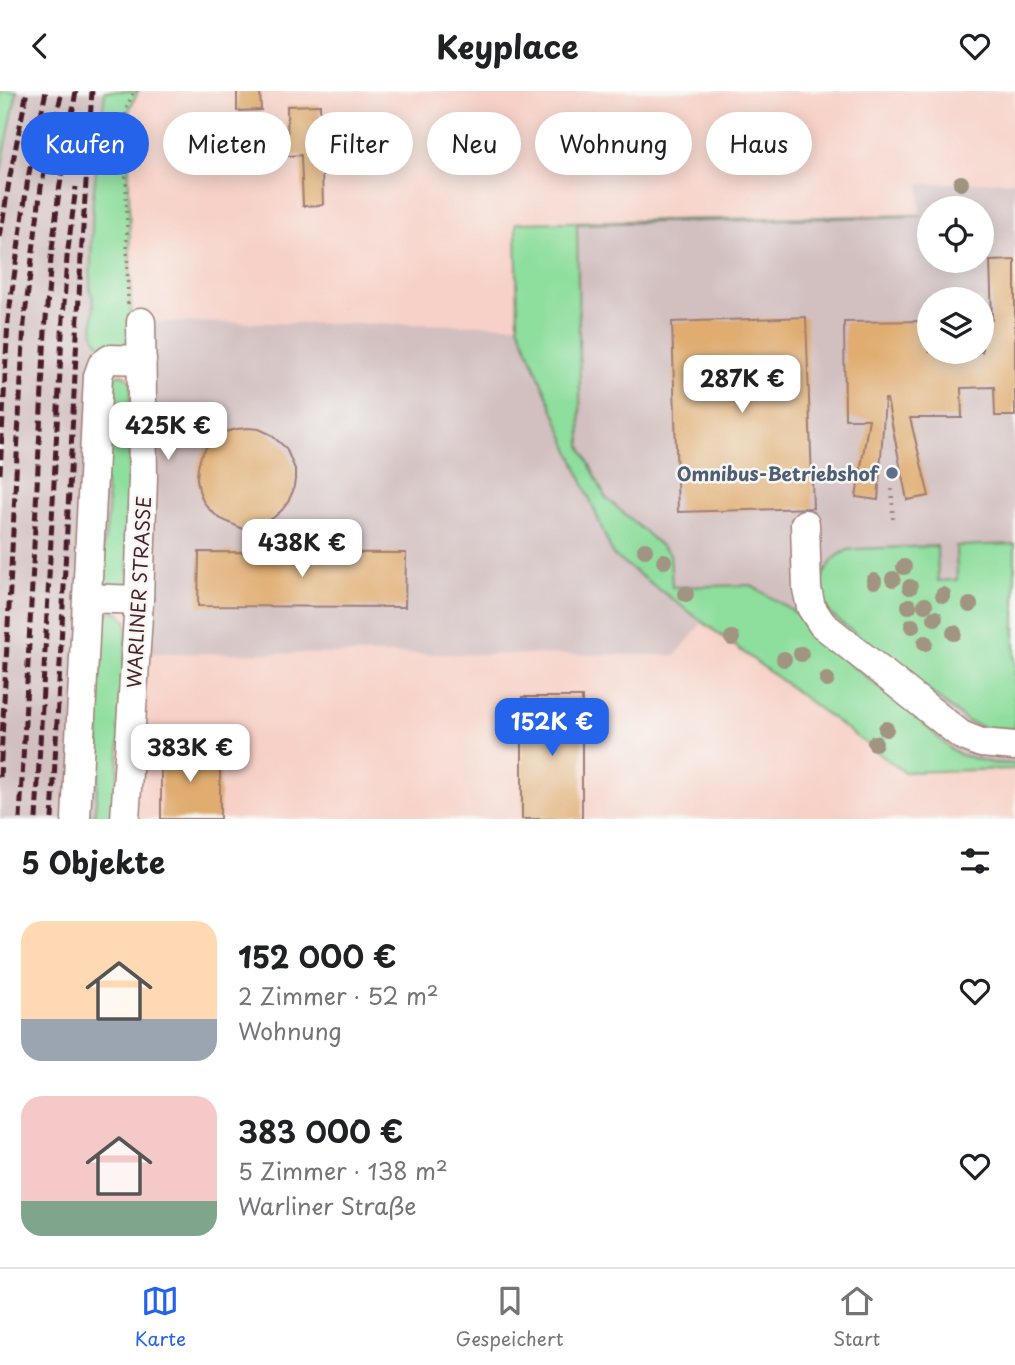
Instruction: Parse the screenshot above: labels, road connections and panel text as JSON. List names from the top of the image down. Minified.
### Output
{"streets":{"street":["WARLINER STRASSE"]},"places":["Omnibus-Betriebshof"],"page":{"header":"Keyplace","chip":["Kaufen","Mieten","Filter","Neu","Wohnung","Haus"],"price":["287K €","425K €","438K €","152K €","383K €"],"heading":"5 Objekte","list":[{"name":"152 000 €","note":"2 Zimmer · 52 m² · Wohnung"},{"name":"383 000 €","note":"5 Zimmer · 138 m² · Warliner Straße"}],"tabs":["Karte","Gespeichert","Start"]}}
